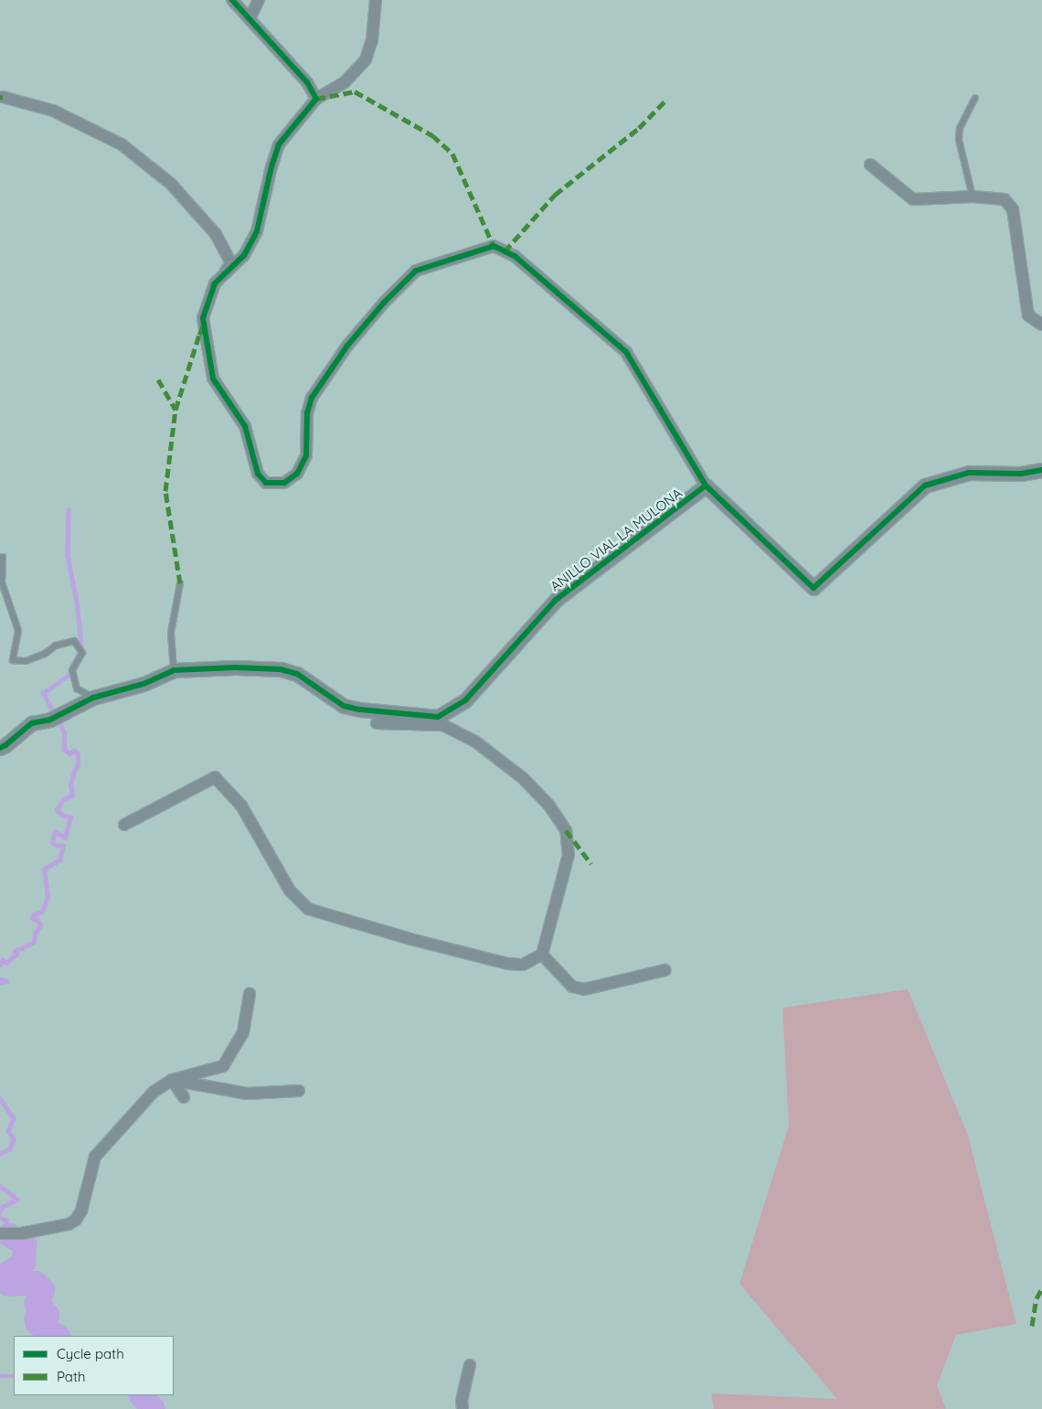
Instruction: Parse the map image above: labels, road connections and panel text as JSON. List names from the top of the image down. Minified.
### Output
{"streets":{"street":["ANILLO VIAL LA MULONA"]},"legend":["Cycle path","Path"]}
